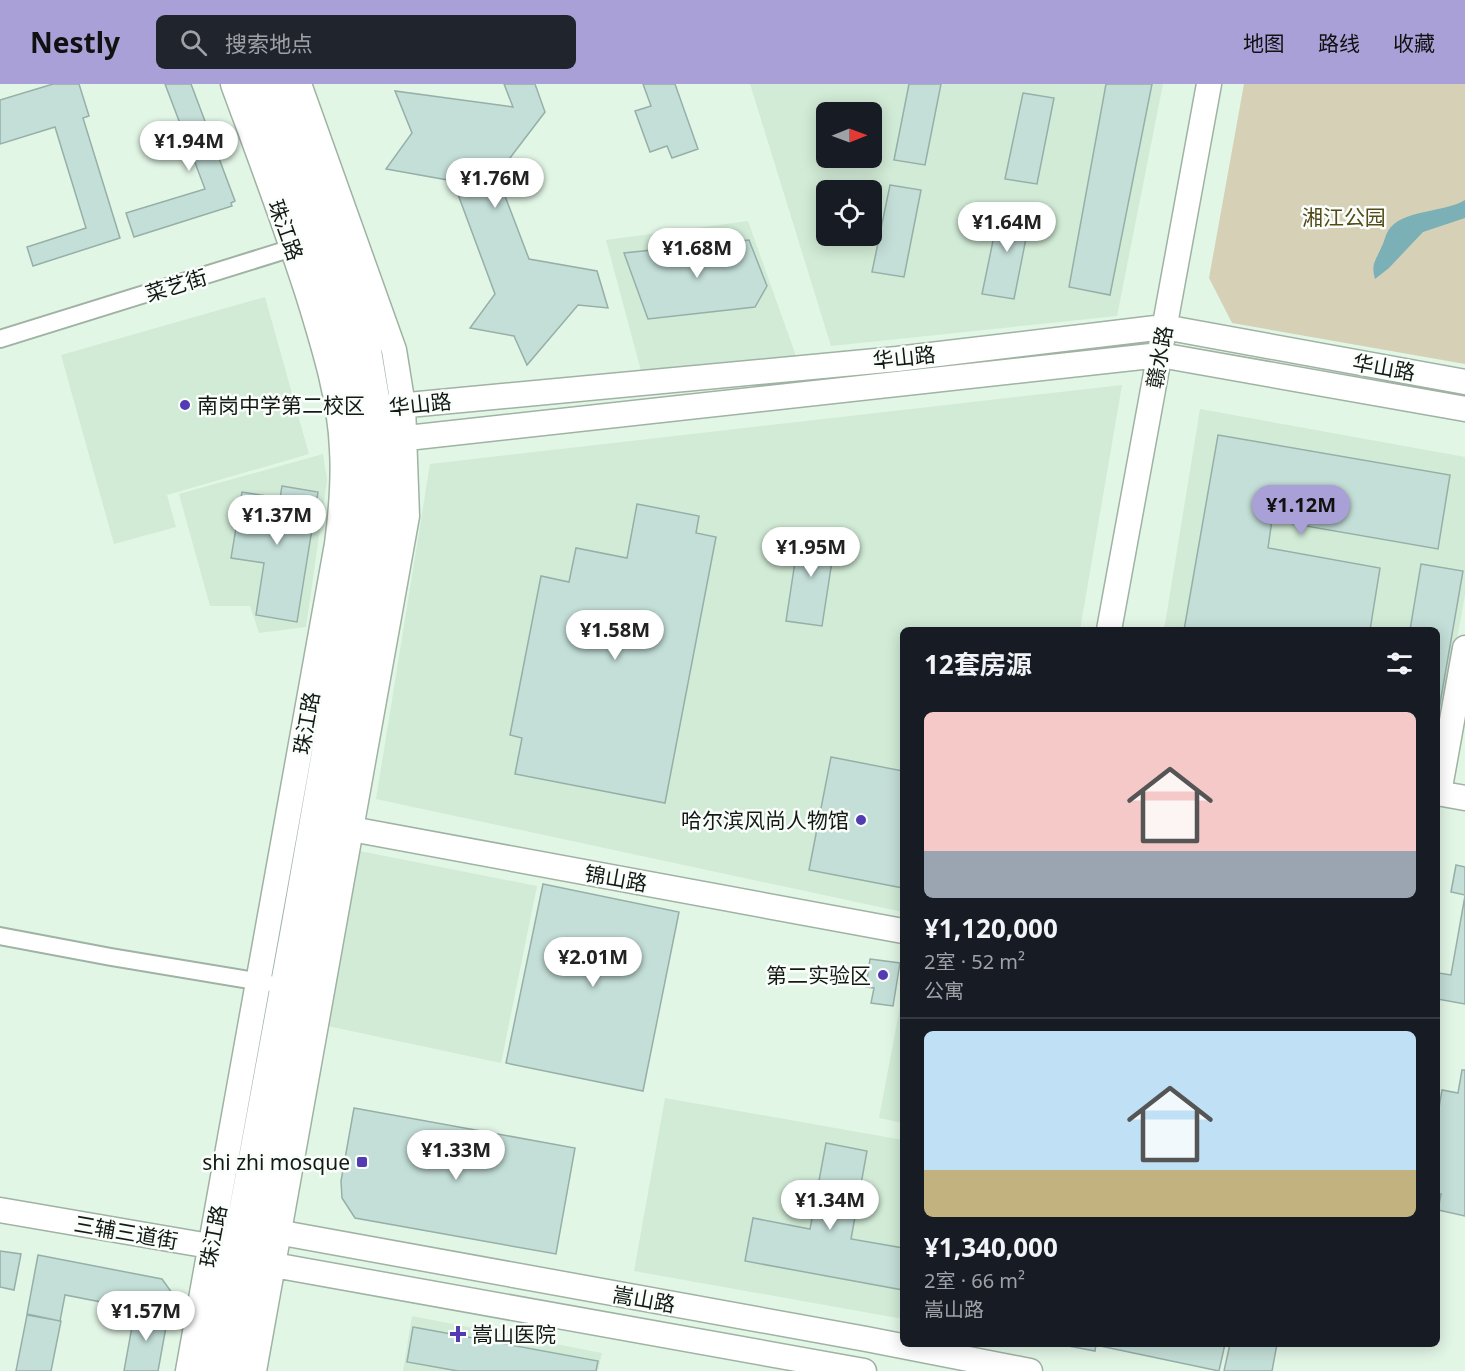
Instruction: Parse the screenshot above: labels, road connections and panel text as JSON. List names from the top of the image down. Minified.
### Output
{"streets":{"main road":["珠江路","华山路","赣水路","锦山路","三辅三道街","嵩山路"],"street":["菜艺街"]},"crossings":[["珠江路","菜艺街"],["珠江路","华山路"],["珠江路","锦山路"],["珠江路","三辅三道街"],["珠江路","嵩山路"],["华山路","赣水路"],["三辅三道街","嵩山路"]],"parks":["湘江公园"],"places":{"other":["南岗中学第二校区","哈尔滨风尚人物馆","第二实验区"],"transit":["shi zhi mosque"],"health":["嵩山医院"]},"north":"right","page":{"header":"Nestly","search":"搜索地点","nav":["地图","路线","收藏"],"price":["¥1.94M","¥1.76M","¥1.64M","¥1.68M","¥1.12M","¥1.37M","¥1.95M","¥1.58M","¥2.01M","¥1.33M","¥1.34M","¥1.57M"],"heading":"12套房源","list":[{"name":"¥1,120,000","note":"2室 · 52 m² · 公寓"},{"name":"¥1,340,000","note":"2室 · 66 m² · 嵩山路"}]}}
